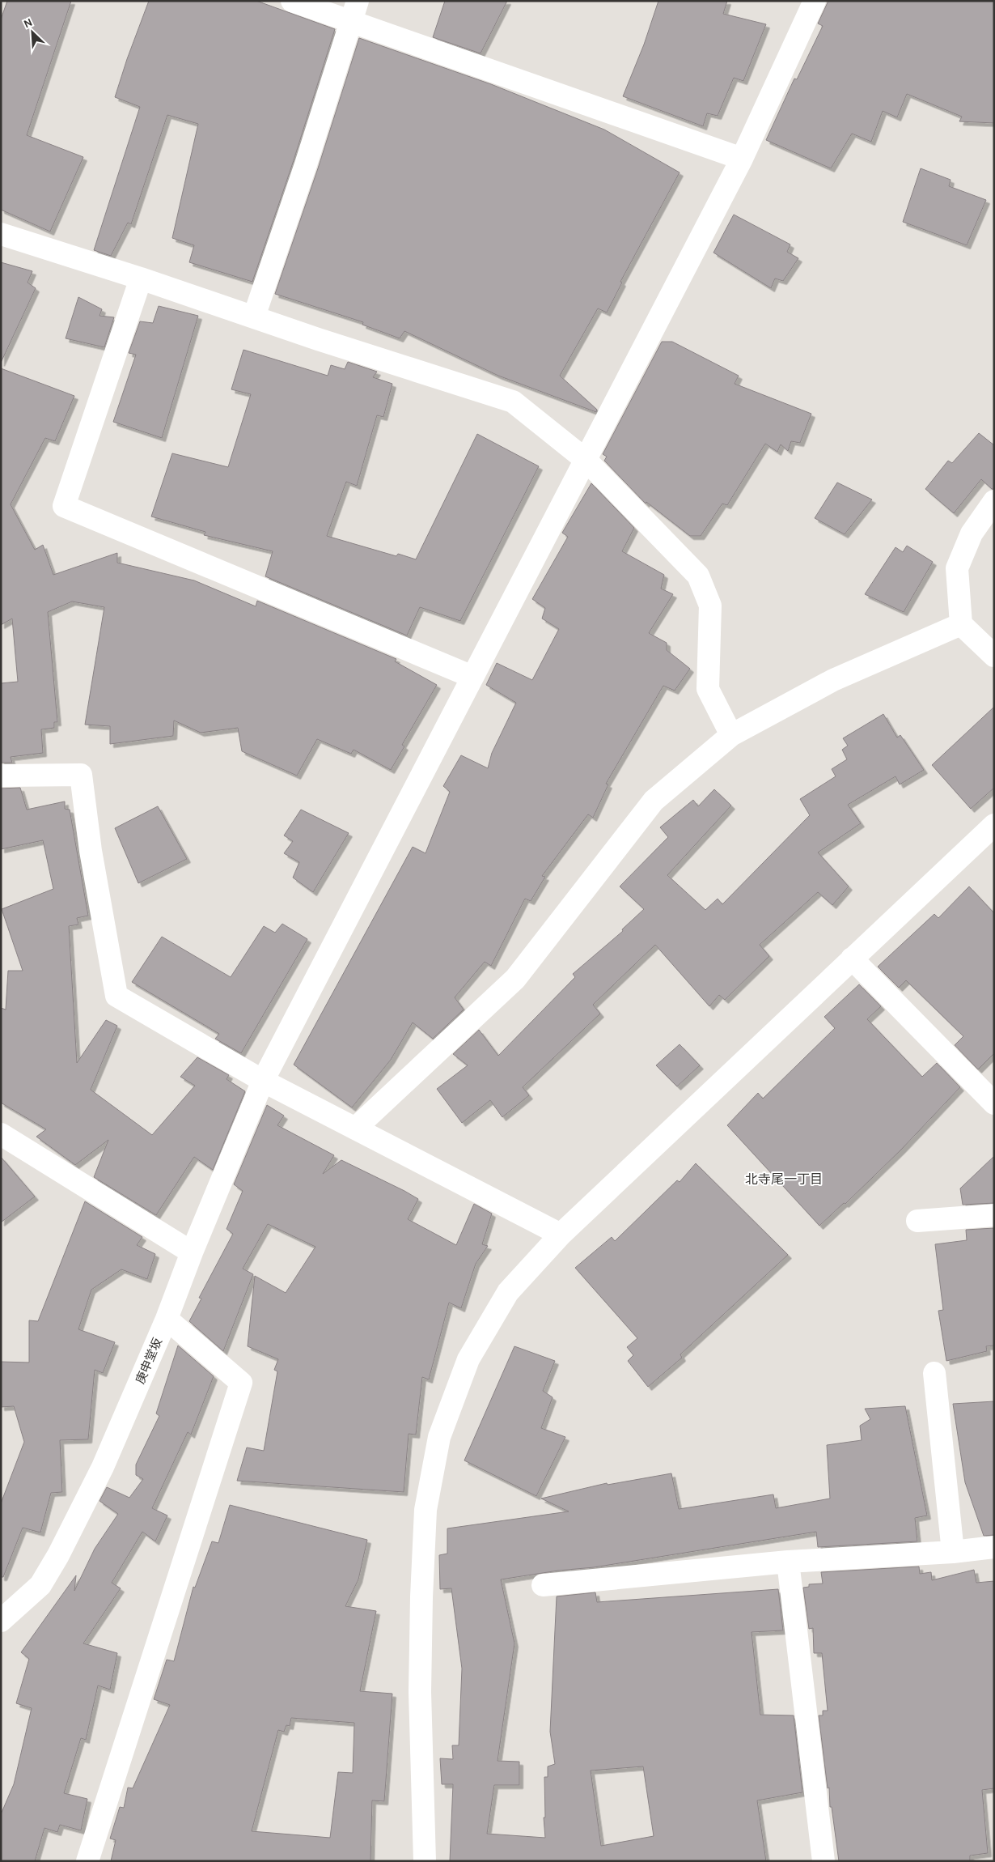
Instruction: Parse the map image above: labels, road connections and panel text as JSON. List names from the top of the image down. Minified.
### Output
{"streets":{"street":["庚申堂坂"]},"districts":["北寺尾一丁目"],"north":"top left"}
